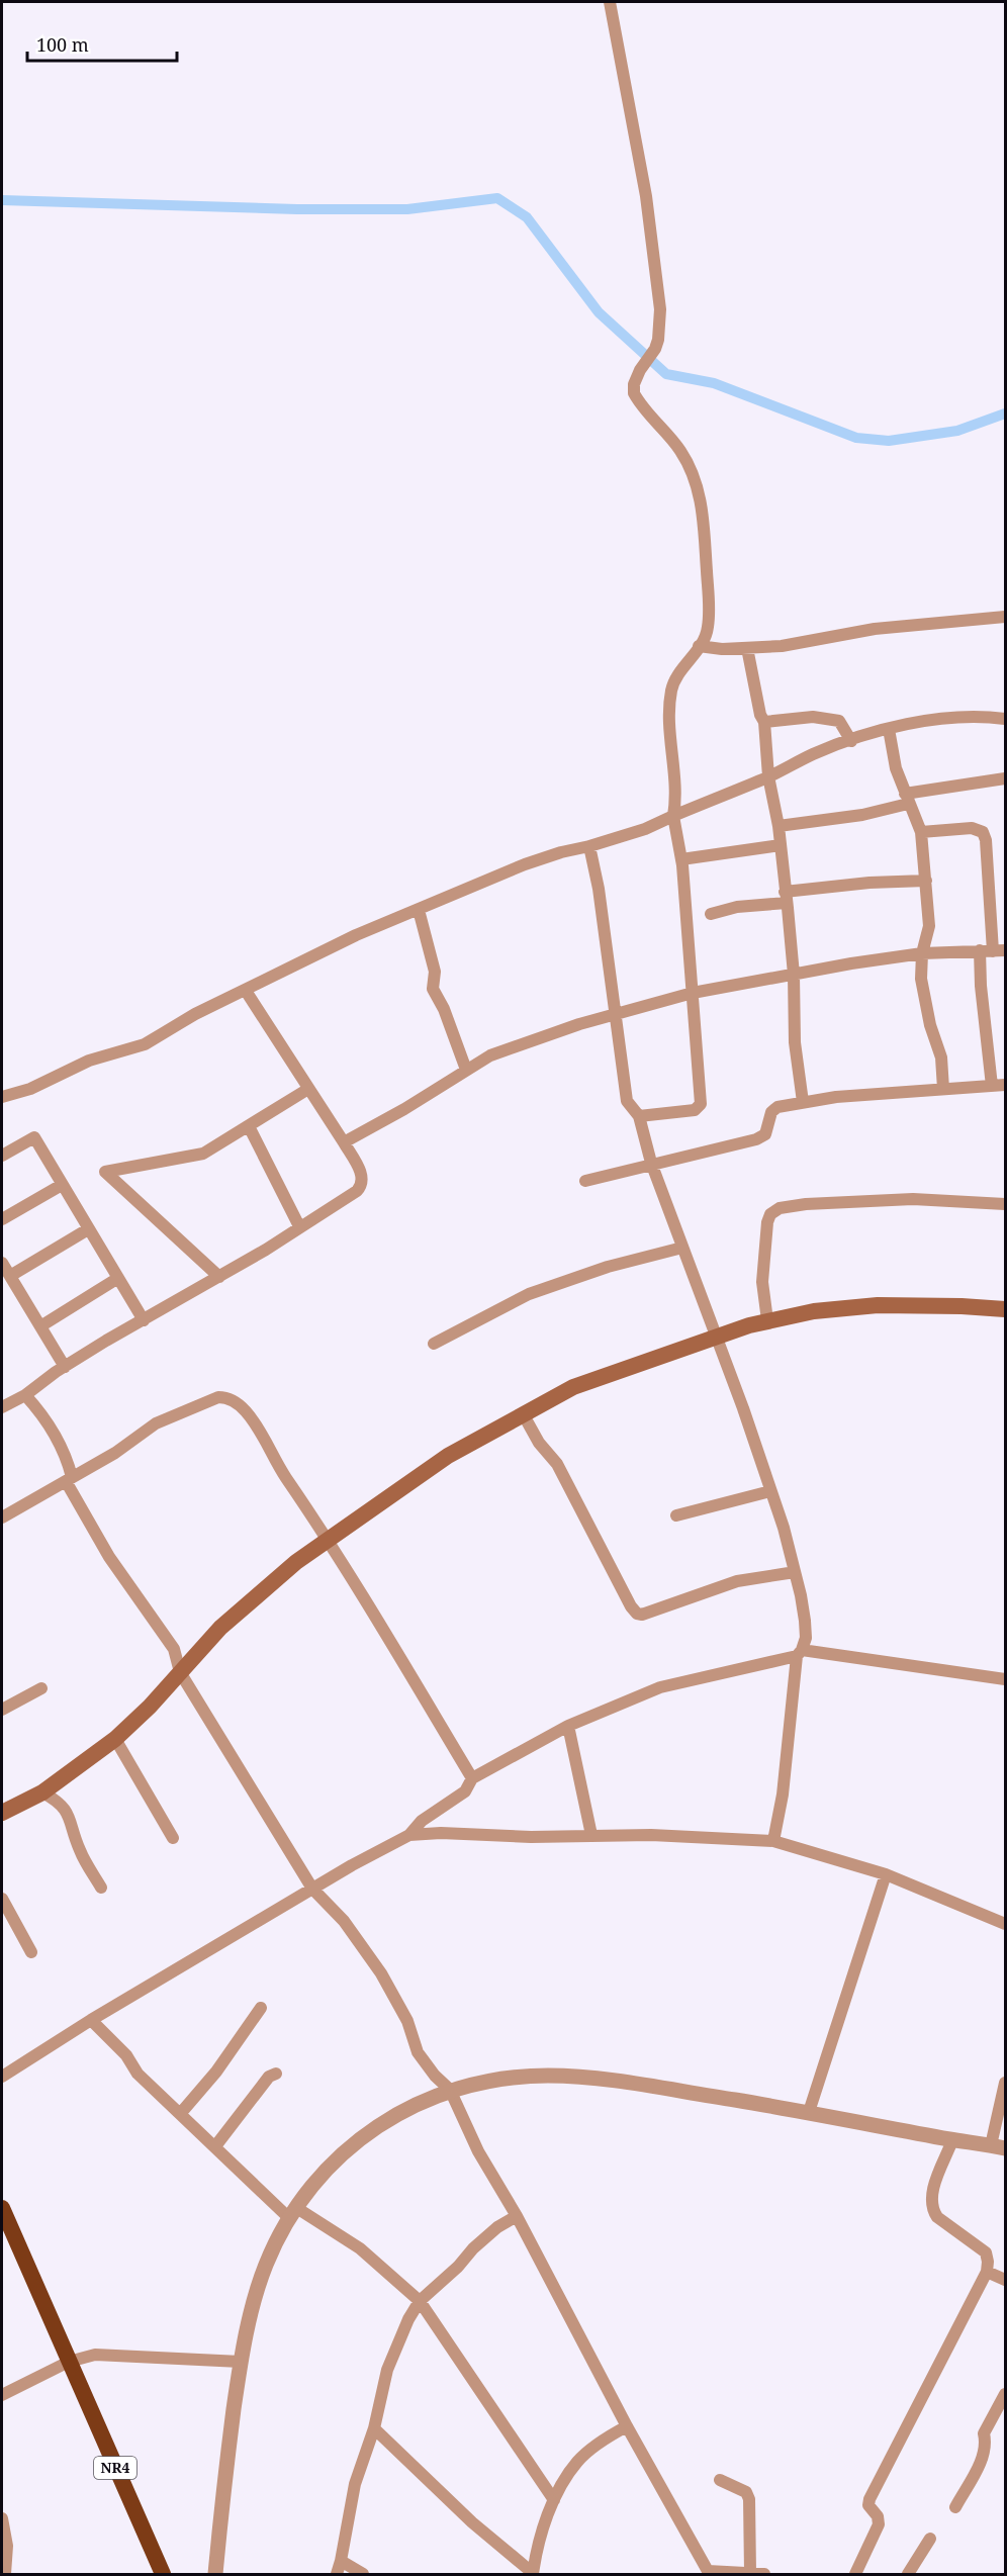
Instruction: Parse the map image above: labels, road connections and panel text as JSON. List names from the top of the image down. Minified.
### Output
{"streets":{"highway":["NR4"]},"scale_bar":"100 m"}
